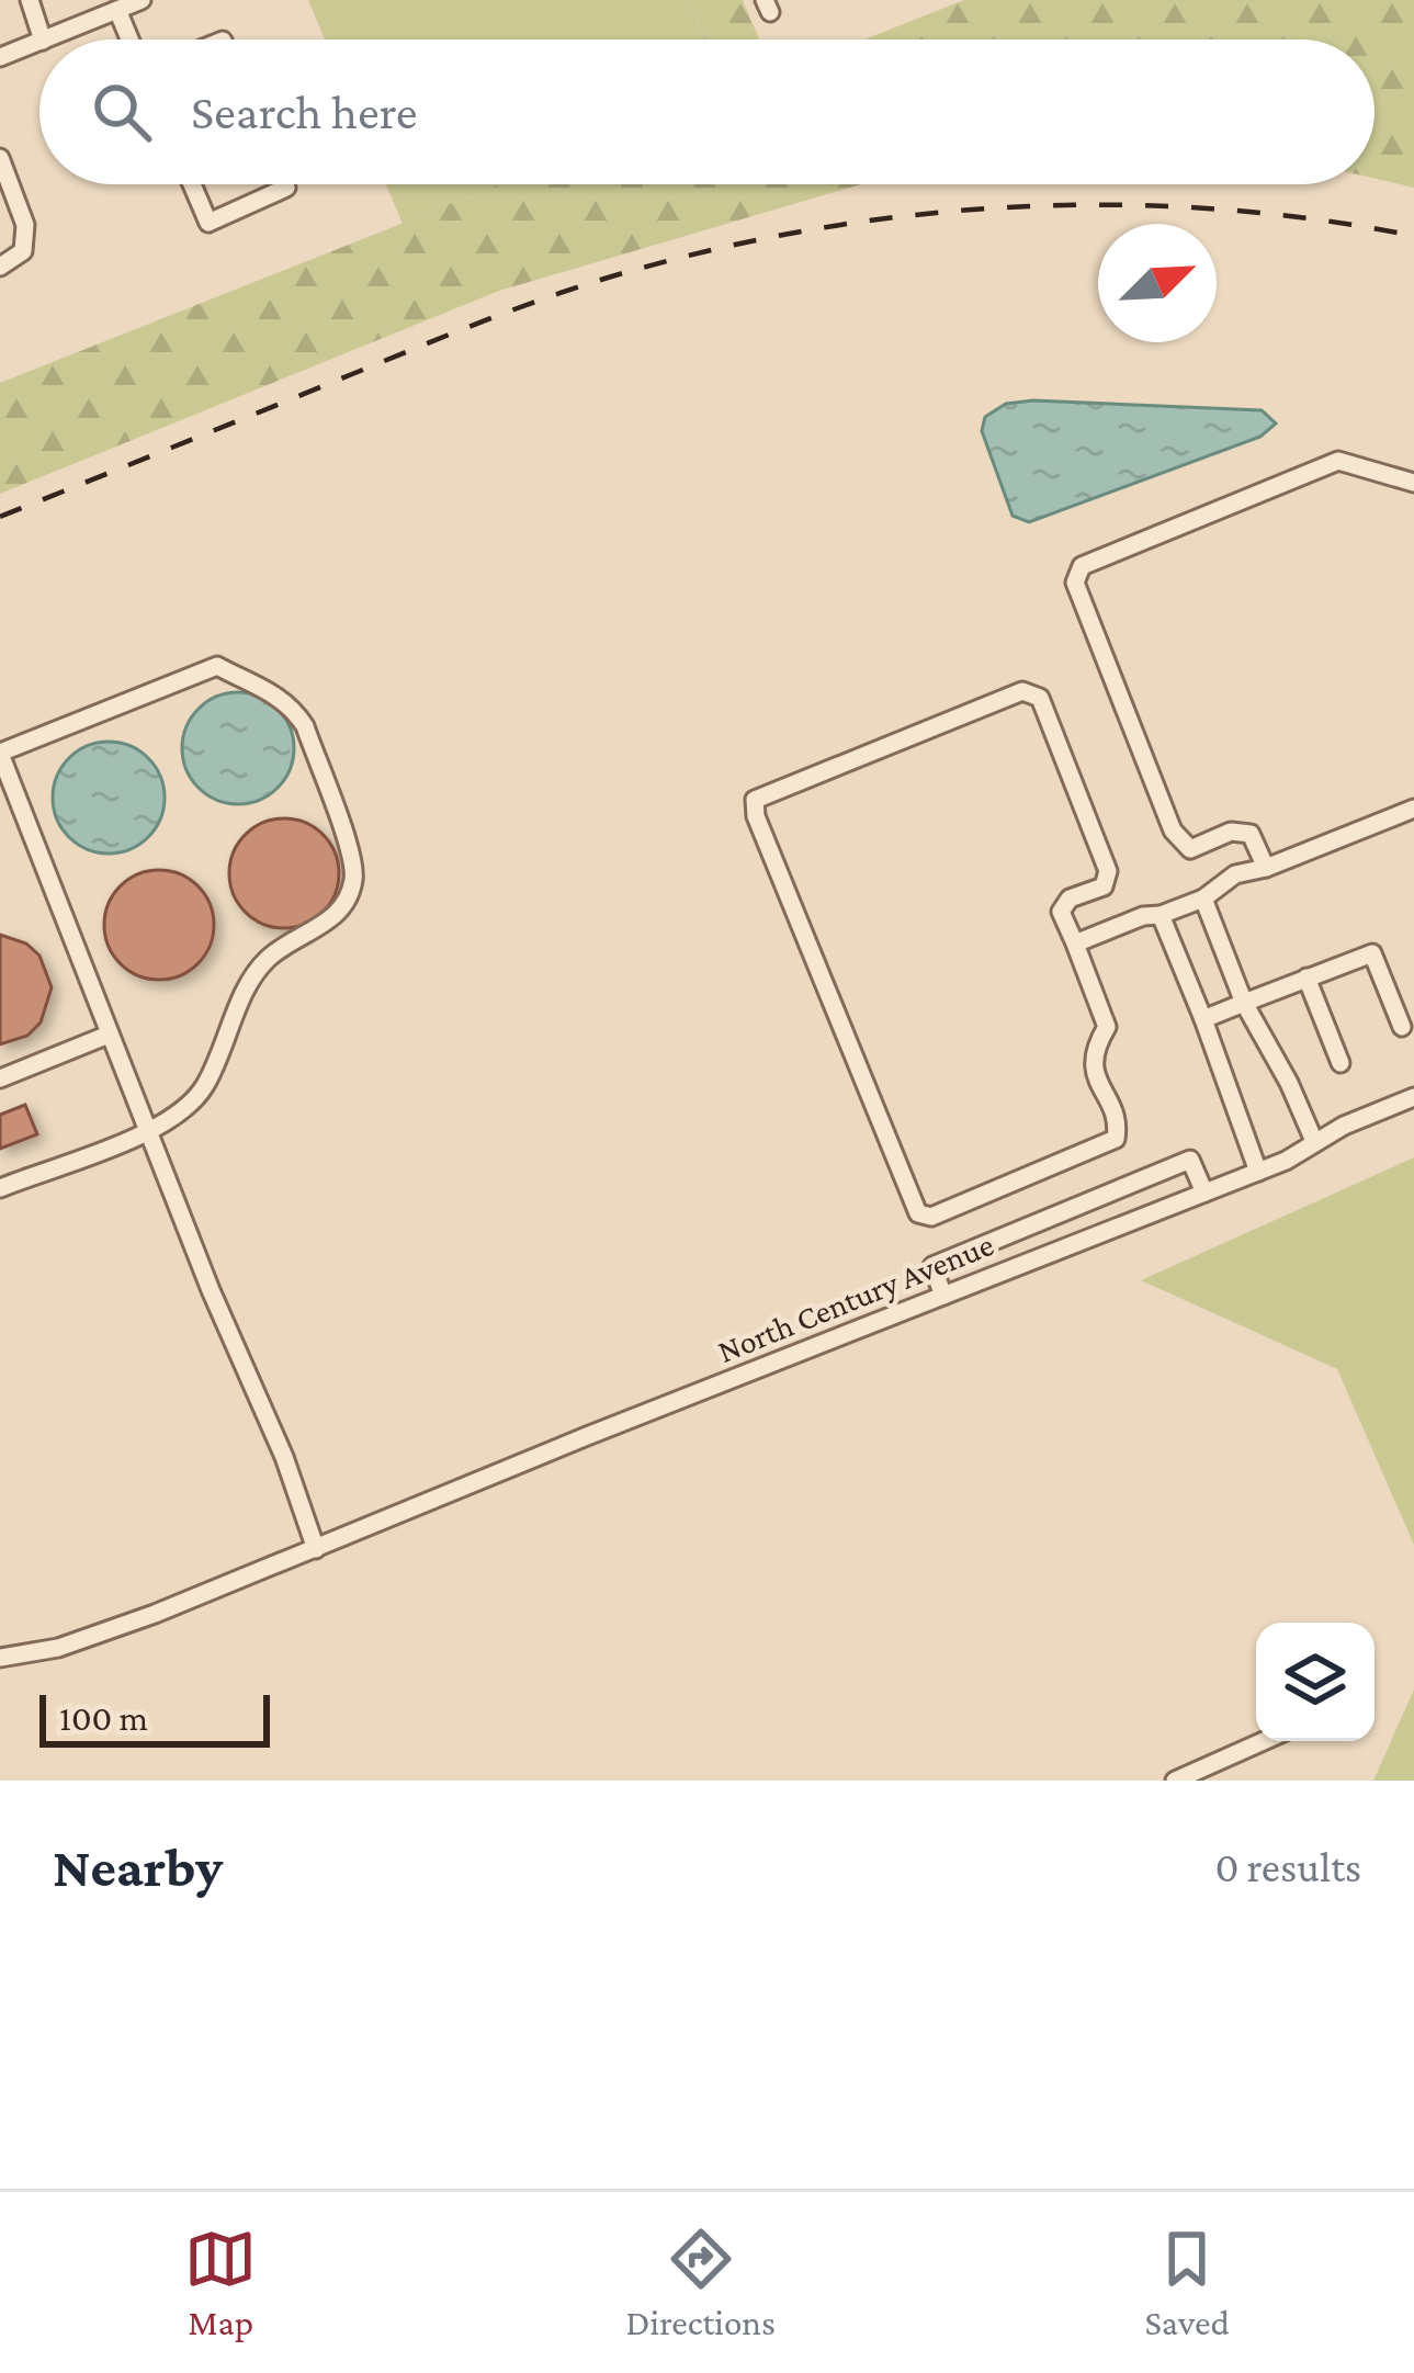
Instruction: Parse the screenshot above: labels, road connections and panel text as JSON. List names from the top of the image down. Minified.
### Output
{"streets":{"street":["North Century Avenue"]},"scale_bar":"100 m","north":"top right","page":{"search":"Search here","scale":"100 m","heading":["Nearby","0 results"],"nav":["Map","Directions","Saved"]}}
